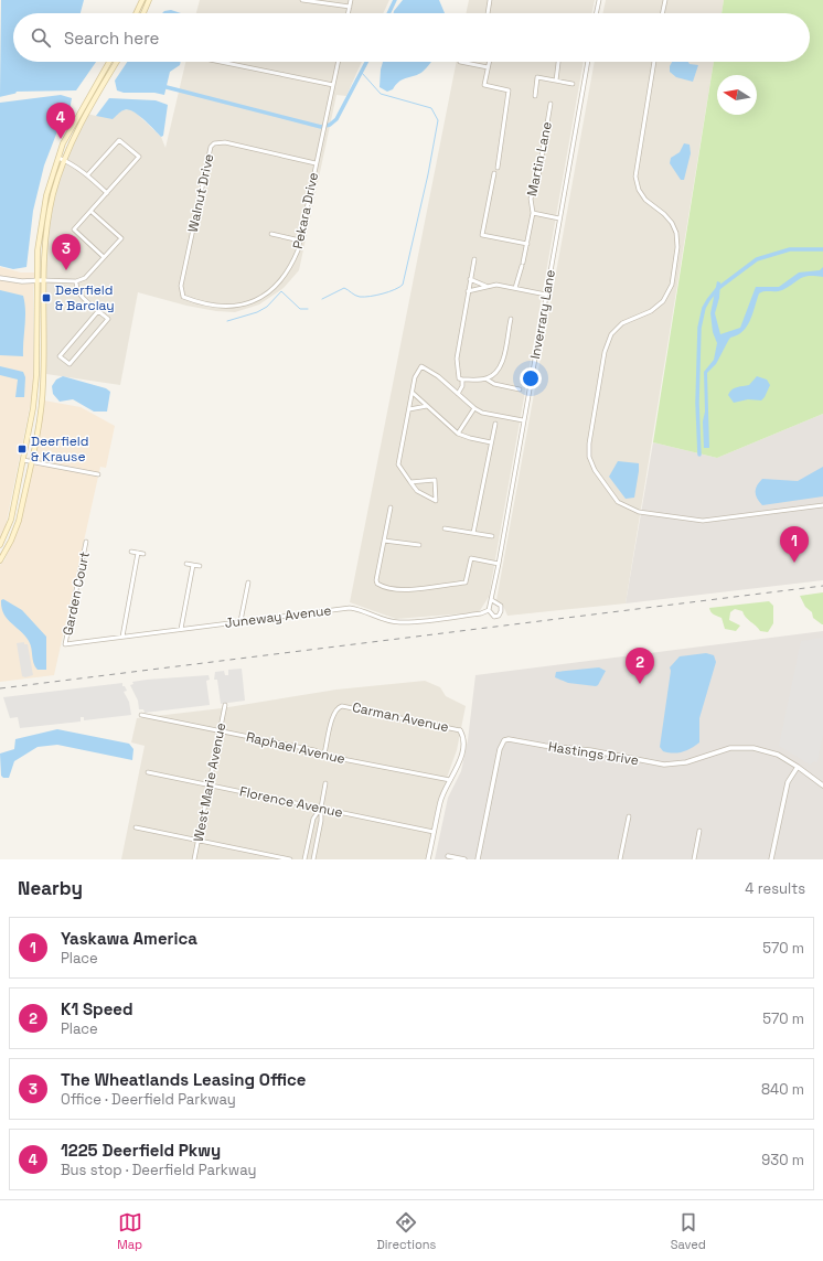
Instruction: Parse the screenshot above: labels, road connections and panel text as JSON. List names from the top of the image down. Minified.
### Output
{"streets":{"street":["Martin Lane","Walnut Drive","Pekara Drive","Inverrary Lane","Garden Court","Juneway Avenue","Carman Avenue","Raphael Avenue","Hastings Drive","West Marie Avenue","Florence Avenue"]},"crossings":[["Walnut Drive","Pekara Drive"],["Inverrary Lane","Juneway Avenue"],["Garden Court","Juneway Avenue"],["Carman Avenue","Raphael Avenue"],["Raphael Avenue","West Marie Avenue"],["West Marie Avenue","Florence Avenue"]],"places":{"transit":["Deerfield & Barclay","Deerfield & Krause"]},"north":"left","page":{"search":"Search here","pins":["4","3","1","2"],"heading":["Nearby","4 results"],"list":[{"mark":"1","name":"Yaskawa America","note":"Place","value":"570 m"},{"mark":"2","name":"K1 Speed","note":"Place","value":"570 m"},{"mark":"3","name":"The Wheatlands Leasing Office","note":"Office · Deerfield Parkway","value":"840 m"},{"mark":"4","name":"1225 Deerfield Pkwy","note":"Bus stop · Deerfield Parkway","value":"930 m"}],"nav":["Map","Directions","Saved"]}}
